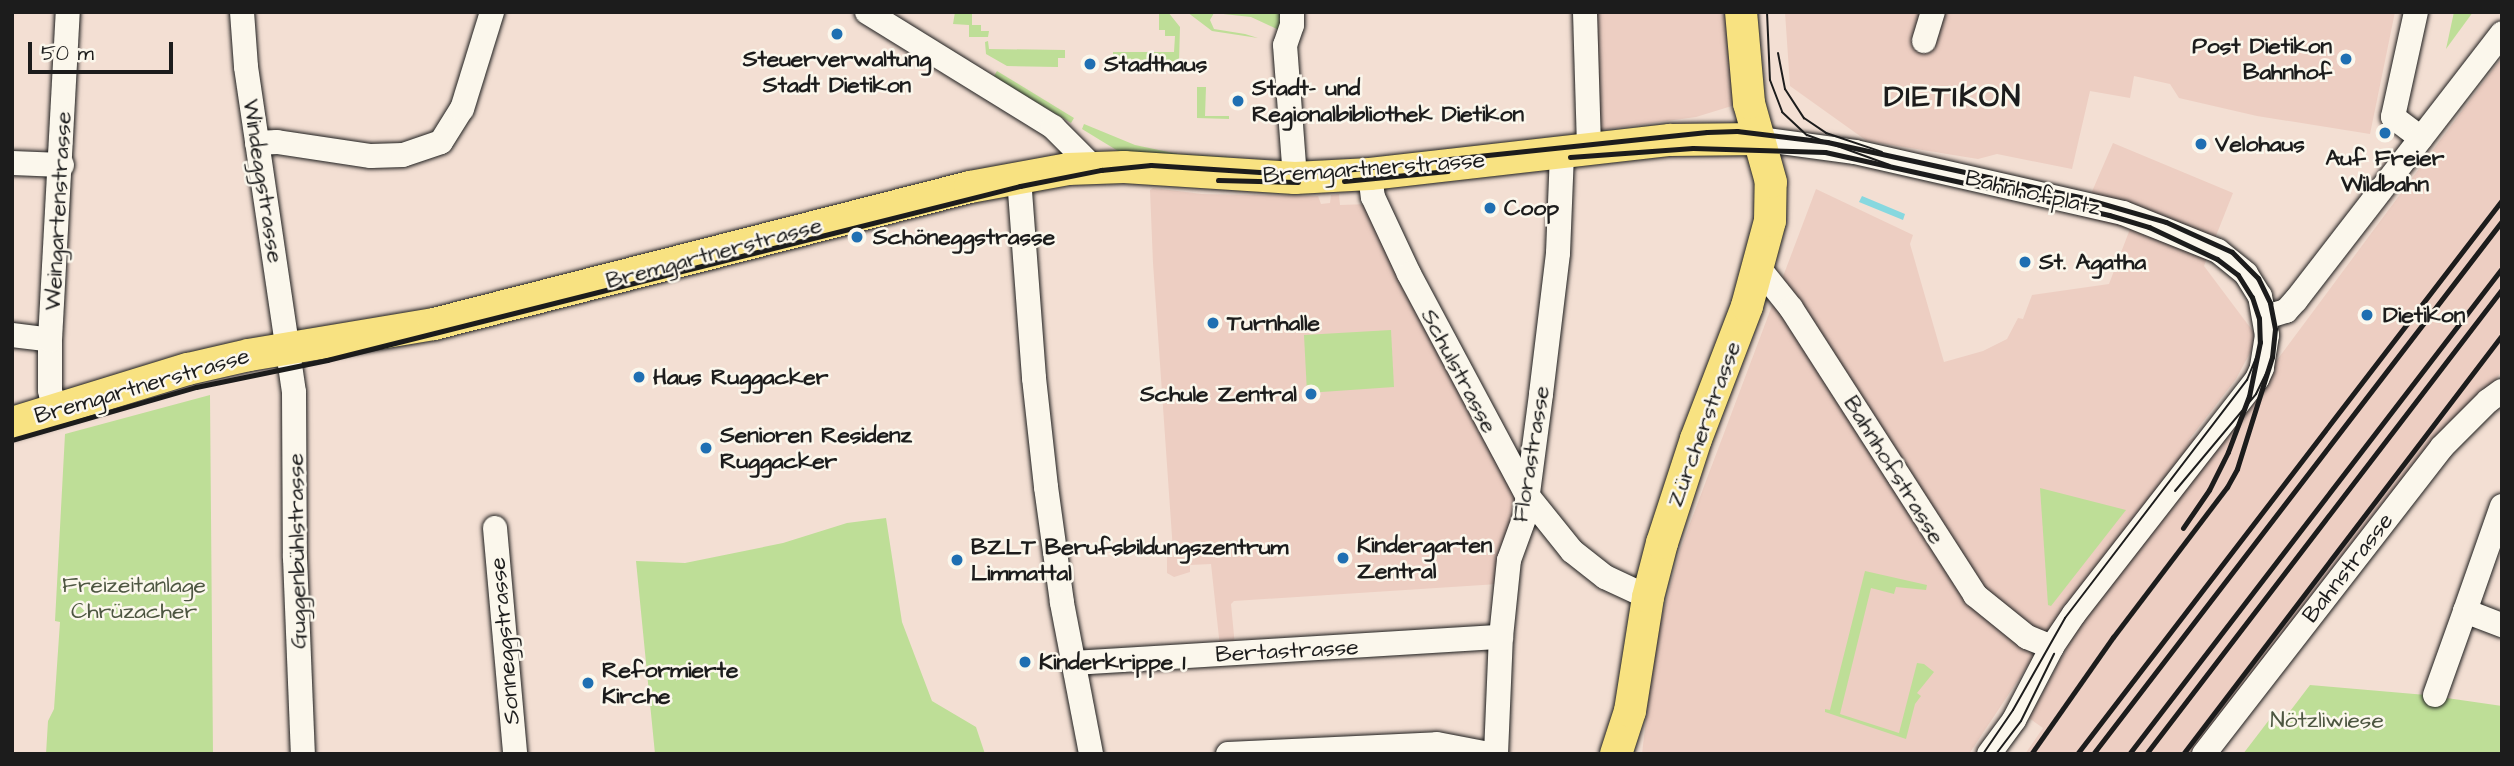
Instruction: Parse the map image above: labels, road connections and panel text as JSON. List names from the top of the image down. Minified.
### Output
{"streets":{"main road":["Bremgartnerstrasse","Zürcherstrasse"],"street":["Windeggstrasse","Bahnhofplatz","Weingartenstrasse","Schulstrasse","Florastrasse","Bahnhofstrasse","Guggenbühlstrasse","Bahnstrasse","Sonneggstrasse","Bertastrasse"]},"crossings":[["Bremgartnerstrasse","Windeggstrasse"],["Bremgartnerstrasse","Bahnhofplatz"],["Bremgartnerstrasse","Weingartenstrasse"],["Bremgartnerstrasse","Schulstrasse"],["Bremgartnerstrasse","Zürcherstrasse"],["Bremgartnerstrasse","Florastrasse"],["Bremgartnerstrasse","Guggenbühlstrasse"],["Windeggstrasse","Guggenbühlstrasse"],["Bahnhofplatz","Zürcherstrasse"],["Bahnhofplatz","Bahnhofstrasse"],["Schulstrasse","Zürcherstrasse"],["Schulstrasse","Florastrasse"],["Zürcherstrasse","Bahnhofstrasse"],["Florastrasse","Bertastrasse"]],"districts":["DIETIKON"],"parks":["Freizeitanlage Chrüzacher","Nötzliwiese"],"places":["Steuerverwaltung Stadt Dietikon","Post Dietikon Bahnhof","Stadthaus","Stadt- und Regionalbibliothek Dietikon","Auf Freier Wildbahn","Velohaus","Coop","Schöneggstrasse","St. Agatha","Dietikon","Turnhalle","Haus Ruggacker","Schule Zentral","Senioren Residenz Ruggacker","Kindergarten Zentral","BZLT Berufsbildungszentrum Limmattal","Kinderkrippe 1","Reformierte Kirche"],"scale_bar":"50 m"}
